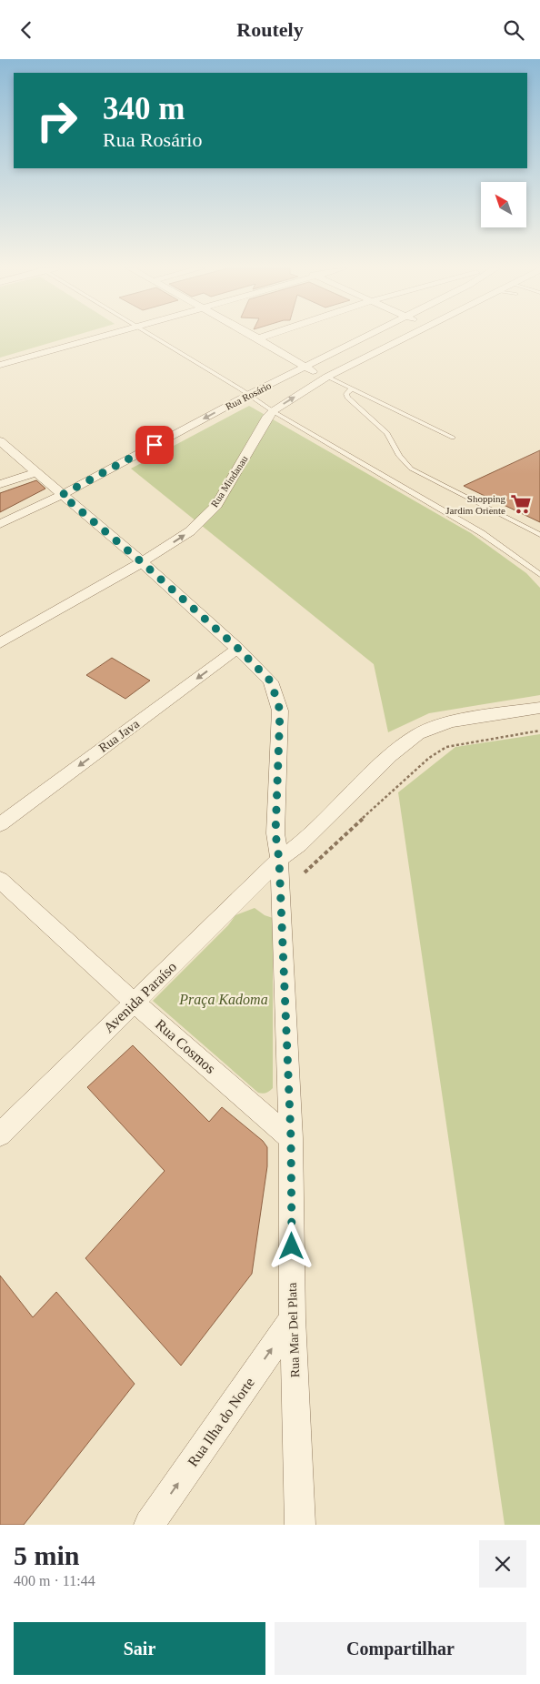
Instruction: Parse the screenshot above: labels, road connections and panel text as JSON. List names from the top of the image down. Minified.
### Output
{"streets":{"street":["Rua Rosário","Rua Mindanau","Rua Java","Avenida Paraíso","Rua Cosmos","Rua Mar Del Plata","Rua Ilha do Norte"]},"crossings":[["Rua Rosário","Rua Mar Del Plata"],["Rua Mindanau","Rua Mar Del Plata"],["Rua Java","Rua Mar Del Plata"],["Avenida Paraíso","Rua Cosmos"],["Avenida Paraíso","Rua Mar Del Plata"],["Rua Cosmos","Rua Mar Del Plata"],["Rua Mar Del Plata","Rua Ilha do Norte"]],"one_way":["Rua Mindanau","Rua Java","Rua Ilha do Norte"],"parks":["Praça Kadoma"],"places":{"supermarket":["Shopping Jardim Oriente"]},"north":"top left","page":{"header":"Routely","turn":["340 m","Rua Rosário"],"heading":["5 min","400 m · 11:44"],"buttons":["Sair","Compartilhar"]}}
